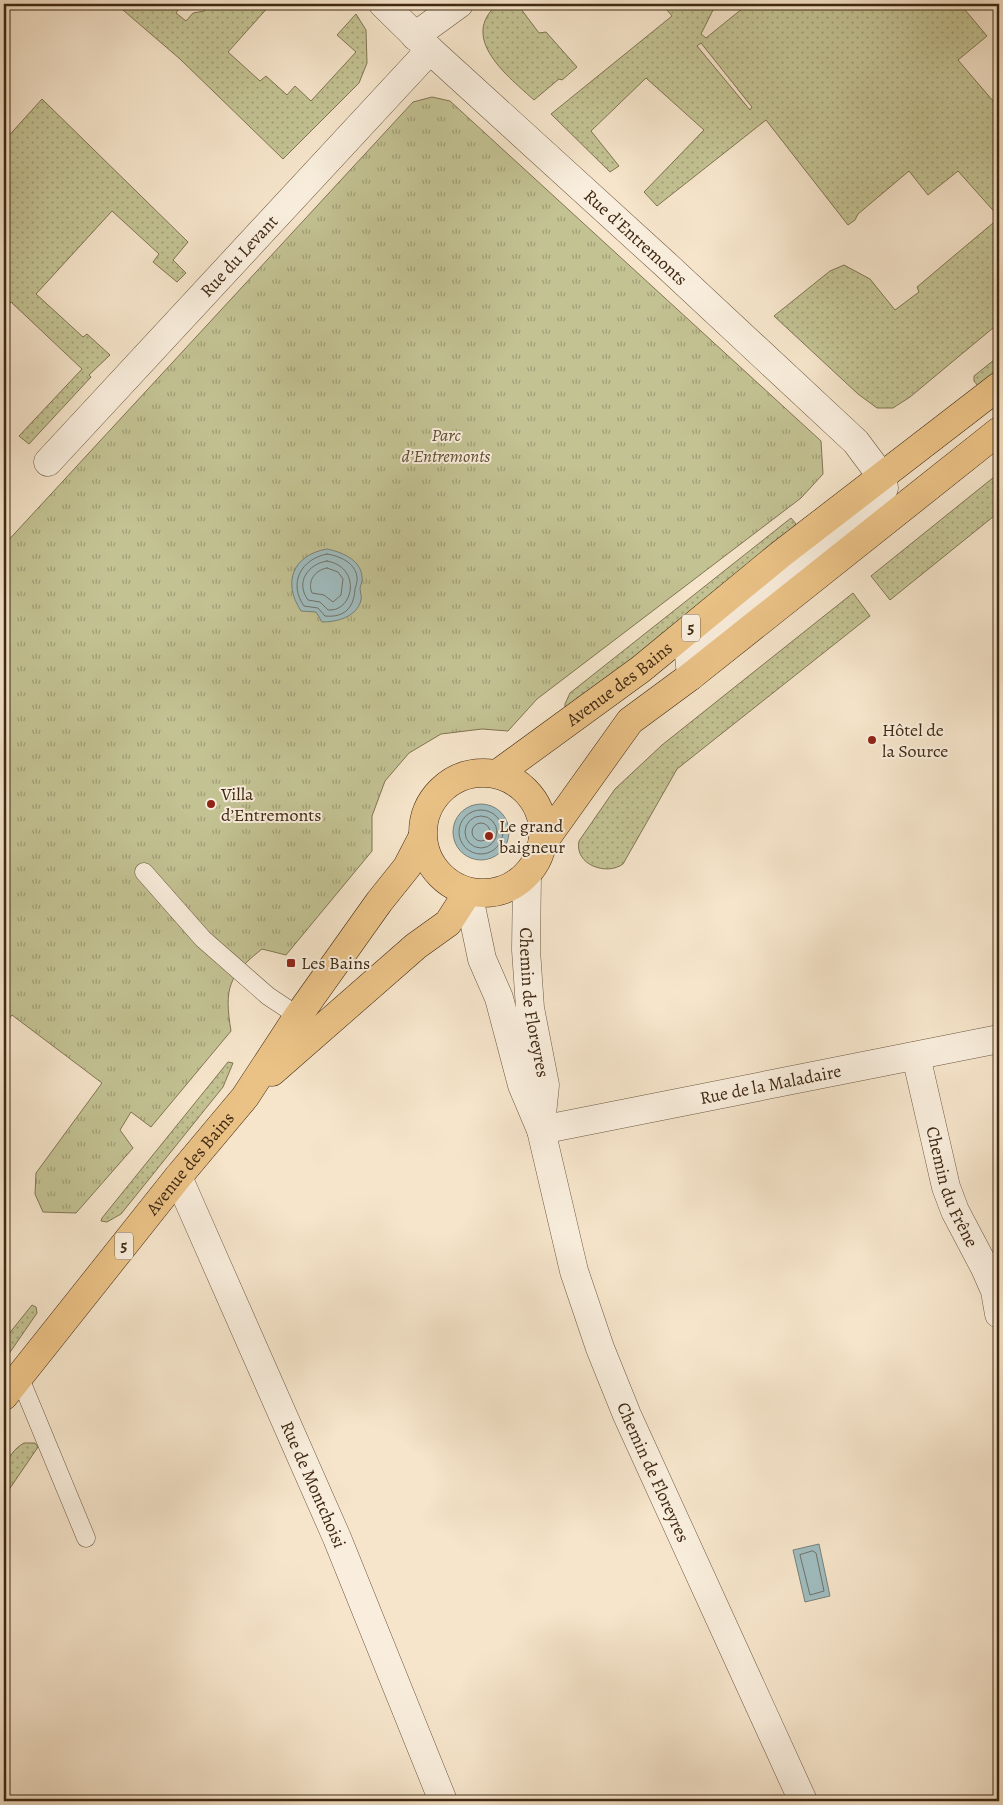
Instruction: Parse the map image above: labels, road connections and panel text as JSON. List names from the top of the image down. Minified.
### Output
{"streets":{"main road":["5","Avenue des Bains"],"street":["Rue d'Entremonts","Rue du Levant","Chemin de Floreyres","Rue de la Maladaire","Chemin du Frêne","Rue de Montchoisi"]},"crossings":[["Rue d'Entremonts","Rue du Levant"],["Rue d'Entremonts","Avenue des Bains"],["Avenue des Bains","Chemin de Floreyres"],["Avenue des Bains","Rue de Montchoisi"],["Chemin de Floreyres","Rue de la Maladaire"],["Rue de la Maladaire","Chemin du Frêne"]],"parks":["Parc d’Entremonts"],"places":{"other":["Hôtel de la Source","Villa d’Entremonts","Le grand baigneur"],"transit":["Les Bains"]}}
